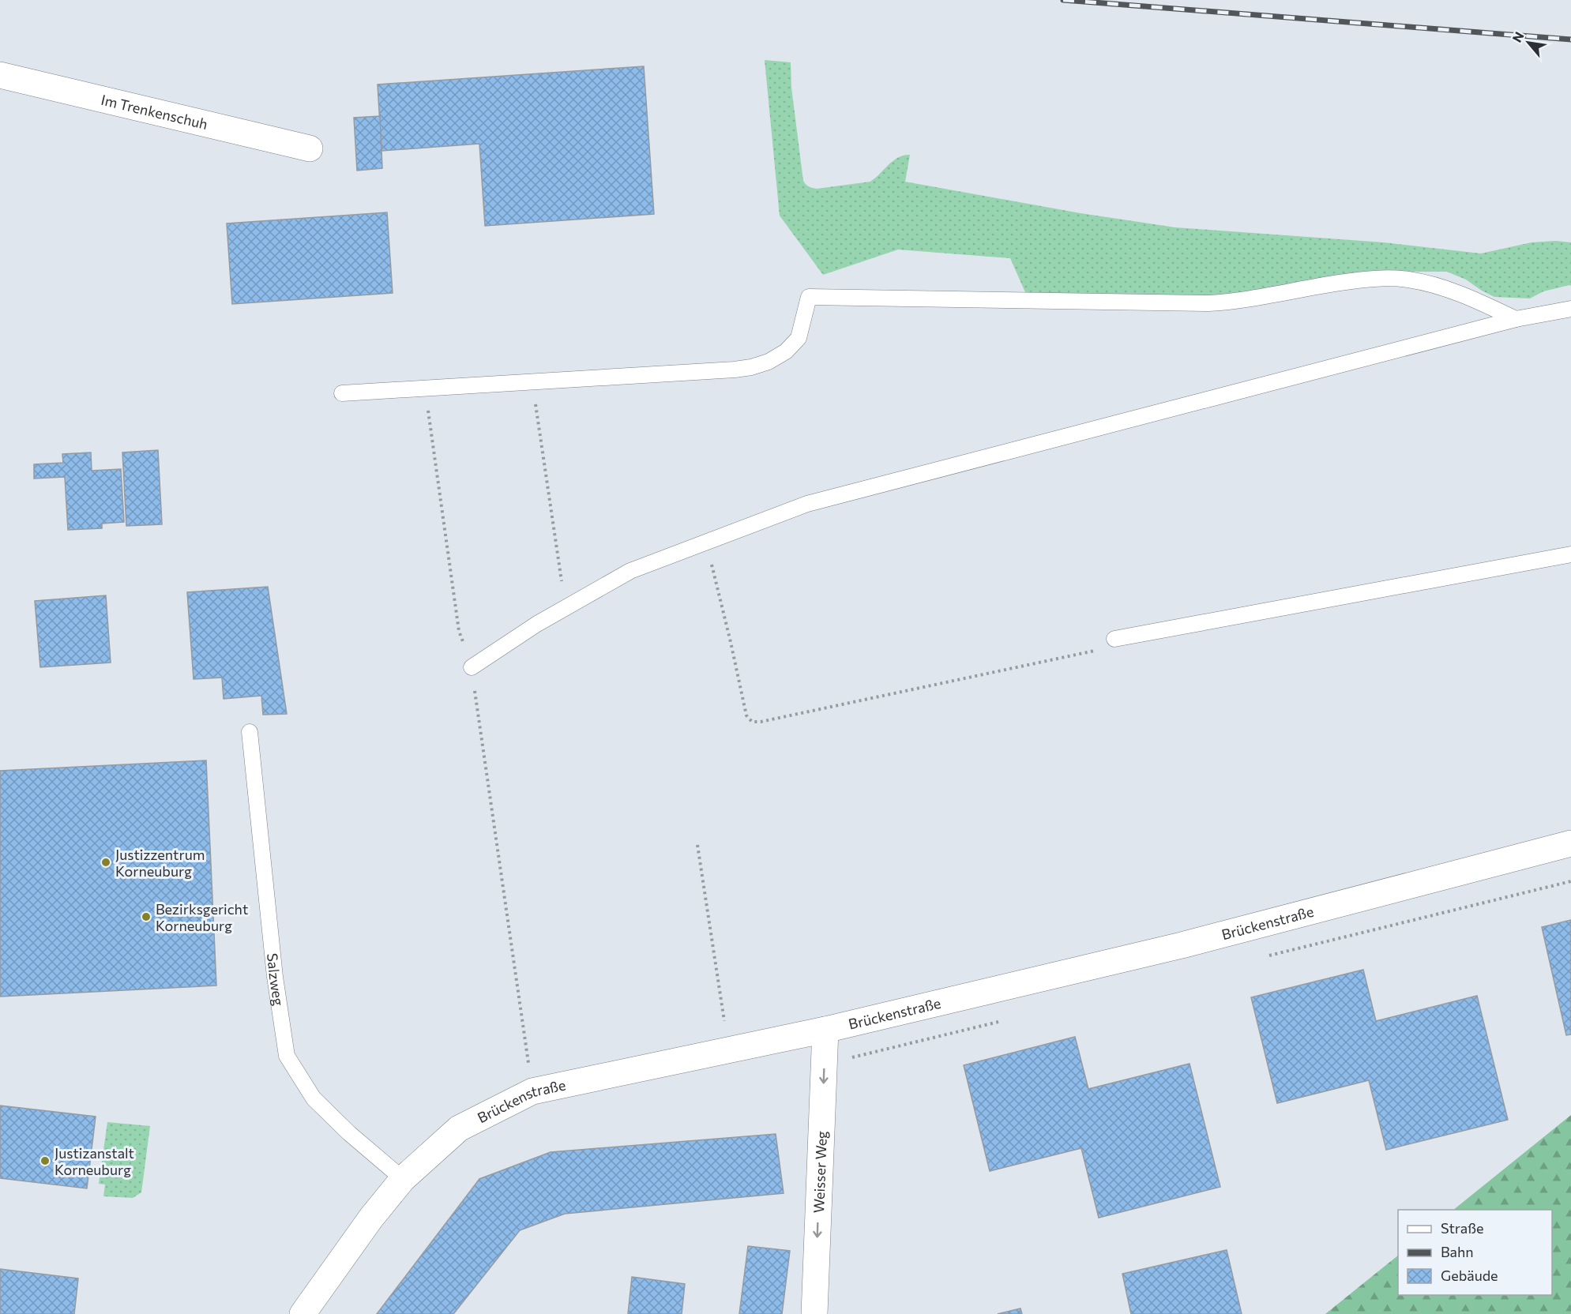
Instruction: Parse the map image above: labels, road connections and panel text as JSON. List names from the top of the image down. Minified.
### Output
{"streets":{"street":["Im Trenkenschuh","Brückenstraße","Weisser Weg"],"lane":["Salzweg"]},"crossings":[["Brückenstraße","Salzweg"],["Brückenstraße","Weisser Weg"]],"one_way":["Weisser Weg"],"places":["Justizzentrum Korneuburg","Bezirksgericht Korneuburg","Justizanstalt Korneuburg"],"legend":["Straße","Bahn","Gebäude"],"north":"top left"}
